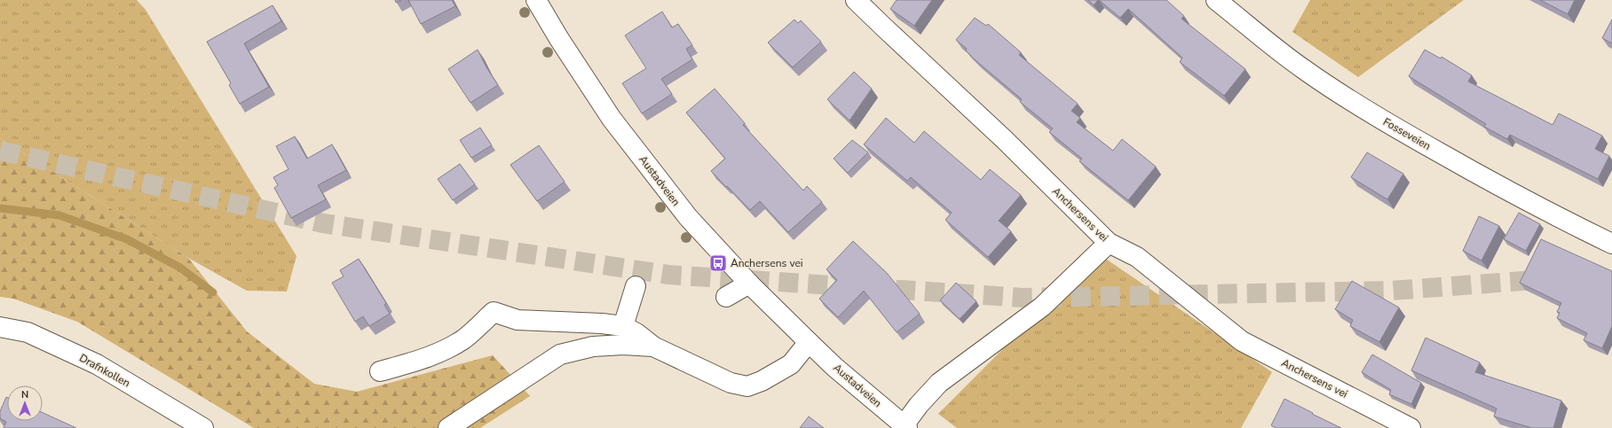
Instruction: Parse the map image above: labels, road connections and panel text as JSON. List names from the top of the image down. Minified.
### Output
{"streets":{"street":["Fosseveien","Austadveien","Anchersens vei","Drafnkollen"]},"places":{"bus stop":["Anchersens vei"]},"north":"top"}
